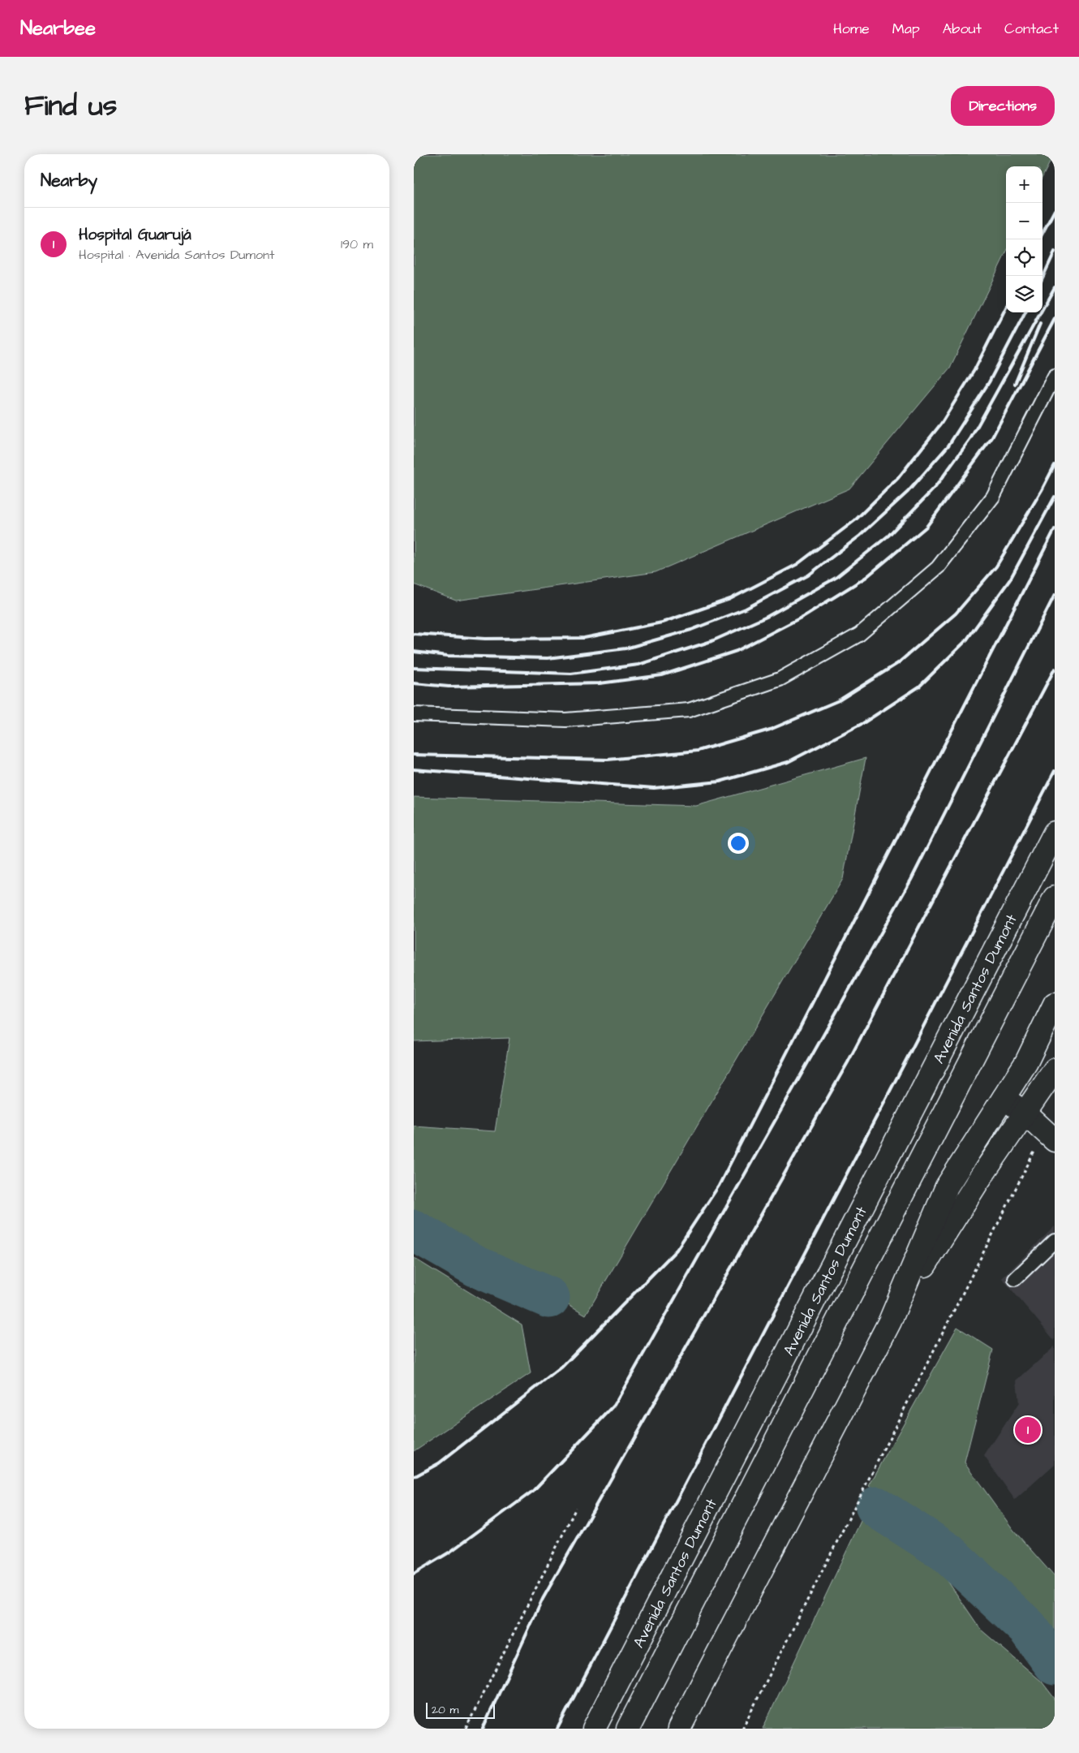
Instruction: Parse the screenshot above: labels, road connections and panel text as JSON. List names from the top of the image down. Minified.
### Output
{"streets":{"main road":["Avenida Santos Dumont"]},"scale_bar":"20 m","page":{"header":"Nearbee","nav":["Home","Map","About","Contact"],"title":"Find us","buttons":"Directions","heading":"Nearby","map_buttons":["+","−"],"list":[{"mark":"1","name":"Hospital Guarujá","note":"Hospital · Avenida Santos Dumont","value":"190 m"}],"pins":"1","scale":"20 m"}}
